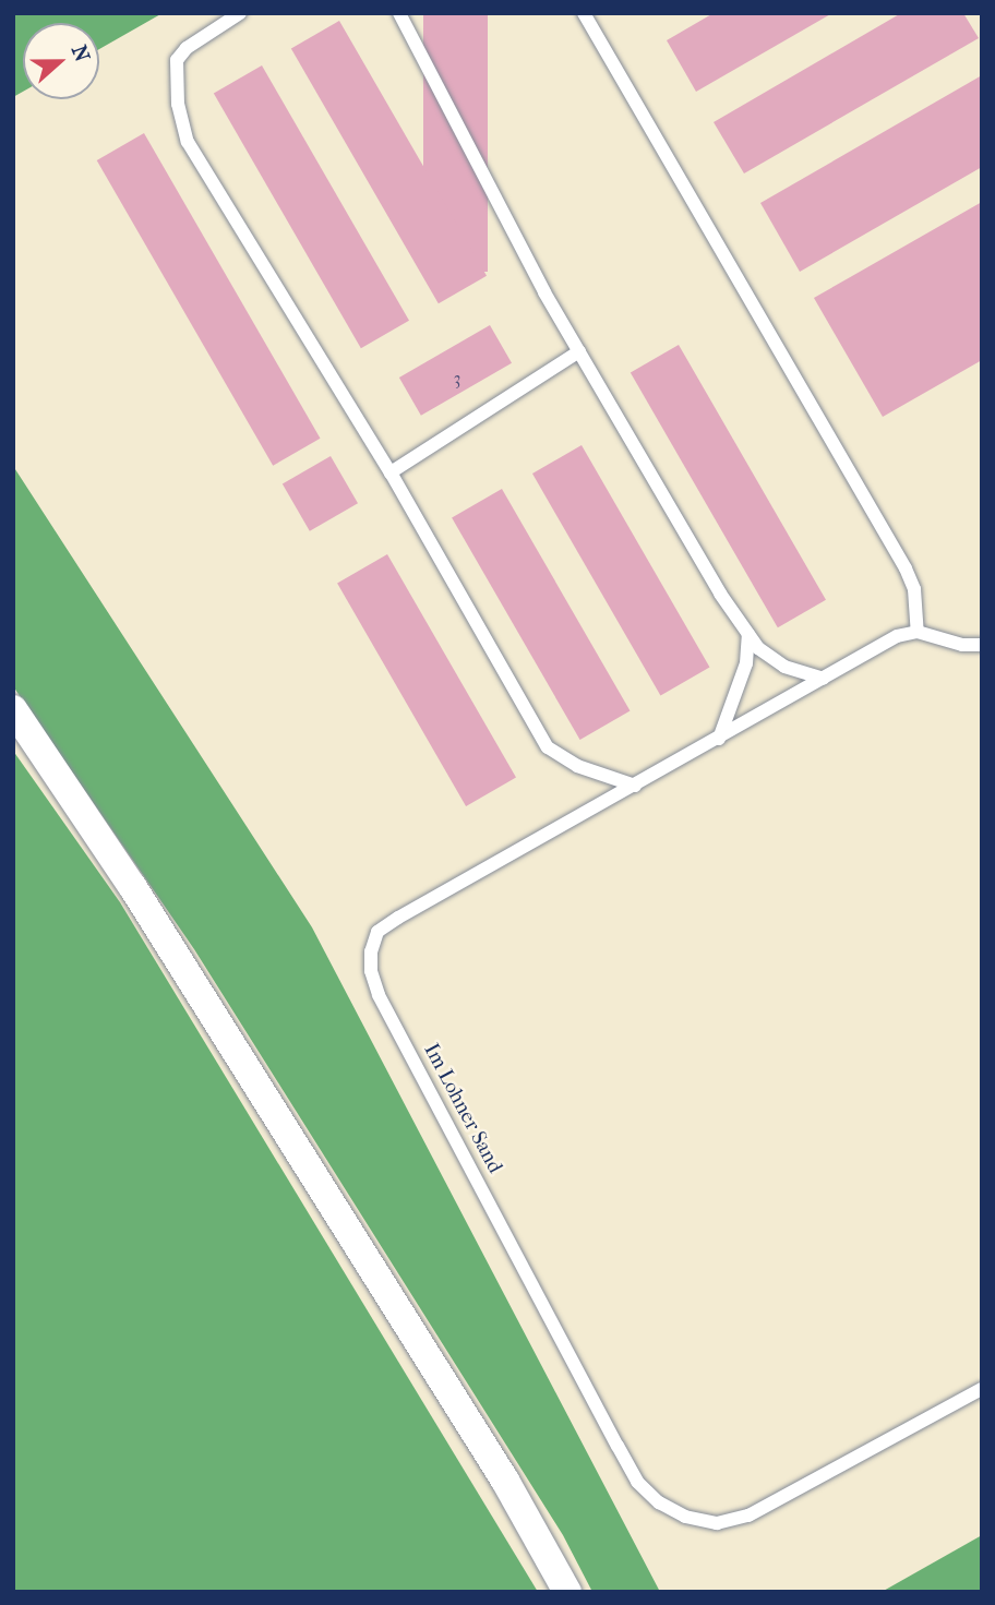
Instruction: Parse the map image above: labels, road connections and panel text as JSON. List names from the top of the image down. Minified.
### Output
{"streets":{"lane":["Im Lohner Sand"]},"house_numbers":["3"],"north":"right"}
